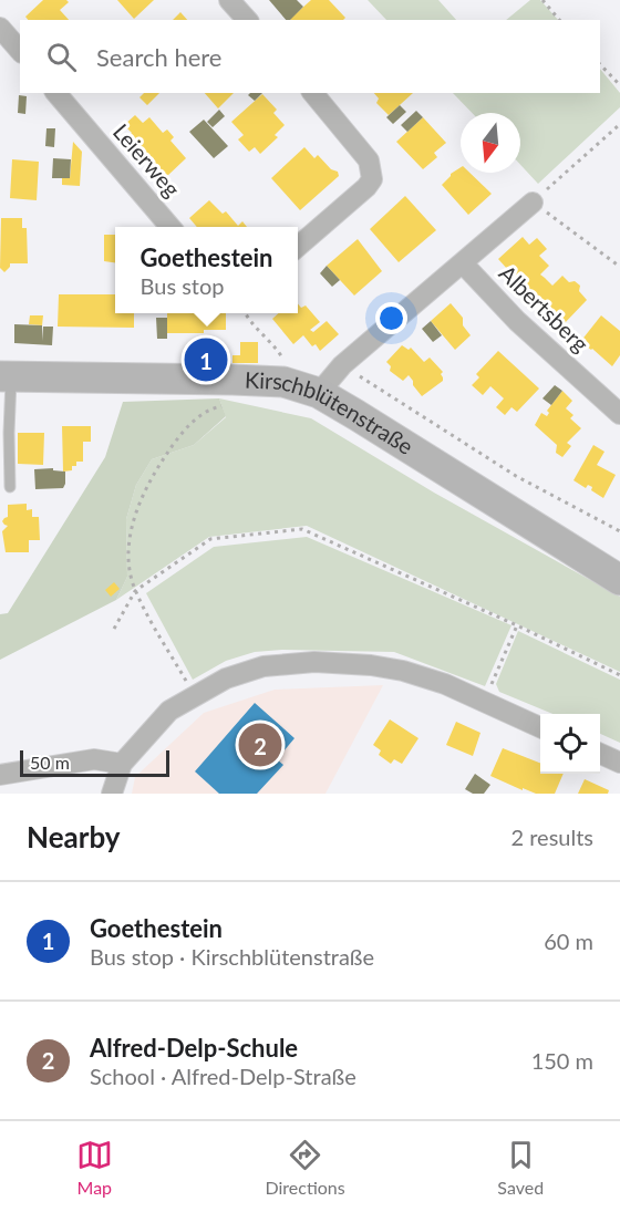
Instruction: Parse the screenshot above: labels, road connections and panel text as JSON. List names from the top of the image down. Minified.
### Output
{"streets":{"main road":["Kirschblütenstraße"],"street":["Leierweg","Albertsberg"]},"scale_bar":"50 m","north":"bottom","page":{"search":"Search here","popup":["Goethestein","Bus stop"],"pins":["1","2"],"scale":"50 m","heading":["Nearby","2 results"],"list":[{"mark":"1","name":"Goethestein","note":"Bus stop · Kirschblütenstraße","value":"60 m"},{"mark":"2","name":"Alfred-Delp-Schule","note":"School · Alfred-Delp-Straße","value":"150 m"}],"nav":["Map","Directions","Saved"]}}
